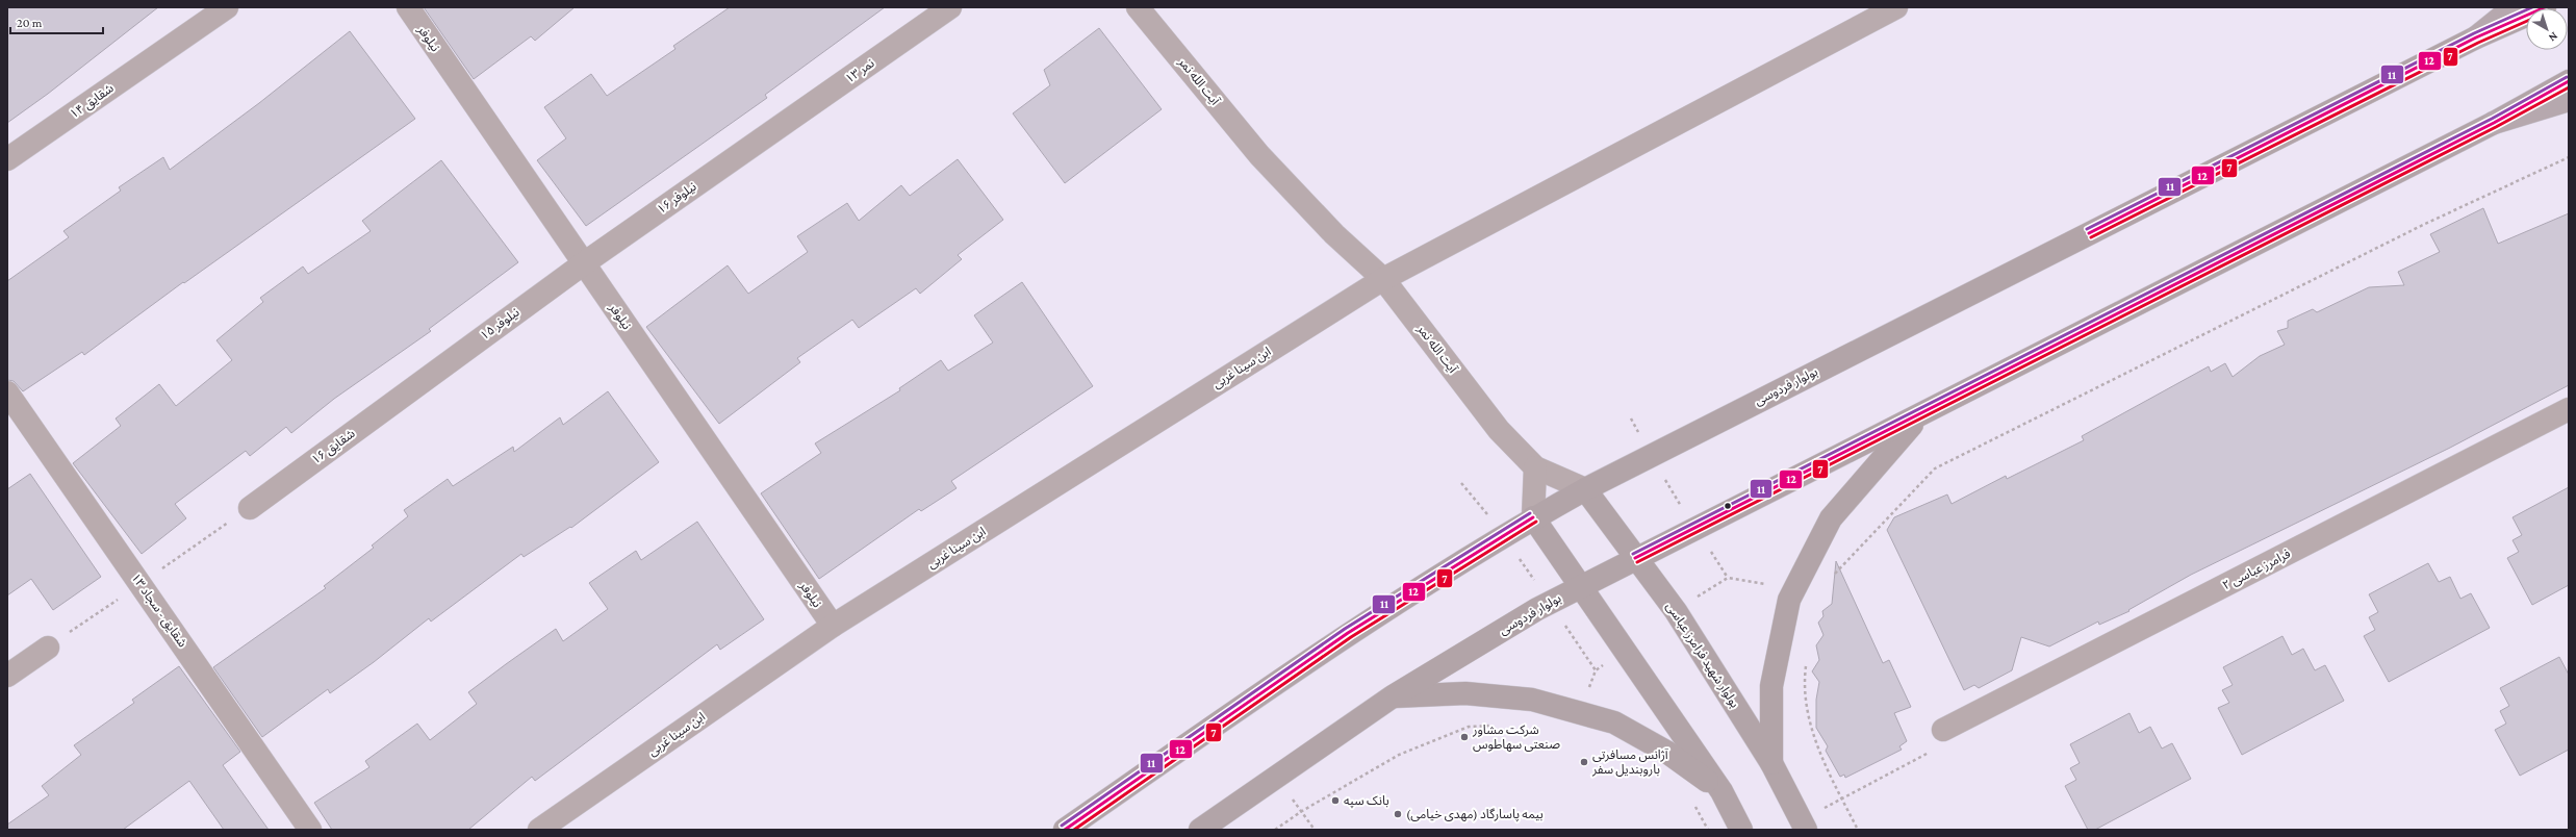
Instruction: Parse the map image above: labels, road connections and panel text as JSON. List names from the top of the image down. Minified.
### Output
{"streets":{"main road":["بولوار فردوسی","بولوار شهید فرامرز عباسی"],"street":["نیلوفر","نمر ۱۳","آیت الله نمر","شقایق ۱۴","نیلوفر ۱۶","نیلوفر ۱۵","ابن سینا غربی","شقایق ۱۶","فرامرز عباسی ۲","شقایق - سجاد ۱۳"]},"crossings":[["نیلوفر","نیلوفر ۱۶"],["نیلوفر","نیلوفر ۱۵"],["نیلوفر","ابن سینا غربی"],["نمر ۱۳","نیلوفر ۱۶"],["آیت الله نمر","ابن سینا غربی"],["آیت الله نمر","بولوار فردوسی"],["آیت الله نمر","بولوار شهید فرامرز عباسی"],["نیلوفر ۱۶","نیلوفر ۱۵"],["نیلوفر ۱۵","شقایق ۱۶"],["بولوار فردوسی","بولوار شهید فرامرز عباسی"]],"places":["شرکت مشاور صنعتی سهاطوس","آژانس مسافرتی باروبندیل سفر","بانک سپه","بیمه پاسارگاد (مهدی خیامی)"],"lines":["transit line 12","transit line 11","transit line 7"],"scale_bar":"20 m","north":"bottom right"}
